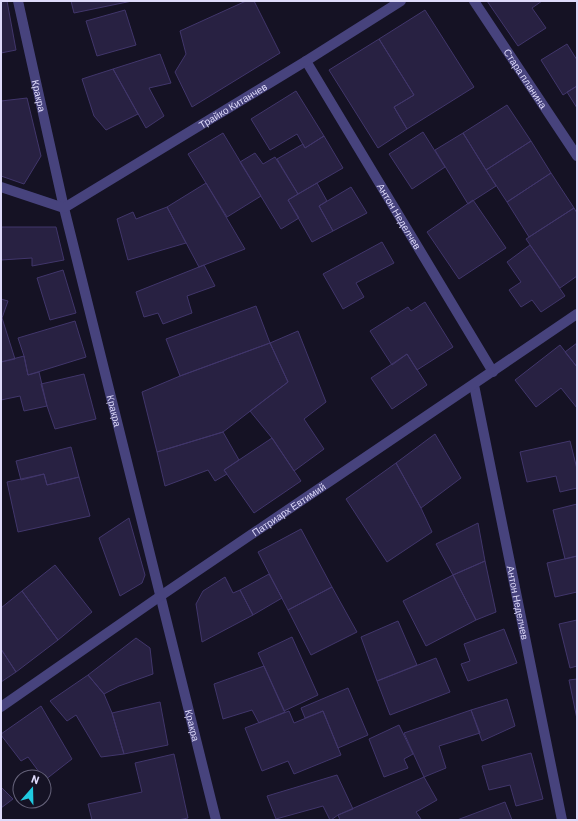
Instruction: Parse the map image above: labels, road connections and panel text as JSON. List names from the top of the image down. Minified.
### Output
{"streets":{"street":["Стара планина","Кракра","Трайко Китанчев","Антон Неделчев","Патриарх Евтимий"]},"crossings":[["Кракра","Трайко Китанчев"],["Кракра","Патриарх Евтимий"],["Трайко Китанчев","Антон Неделчев"],["Антон Неделчев","Патриарх Евтимий"]],"north":"top"}
